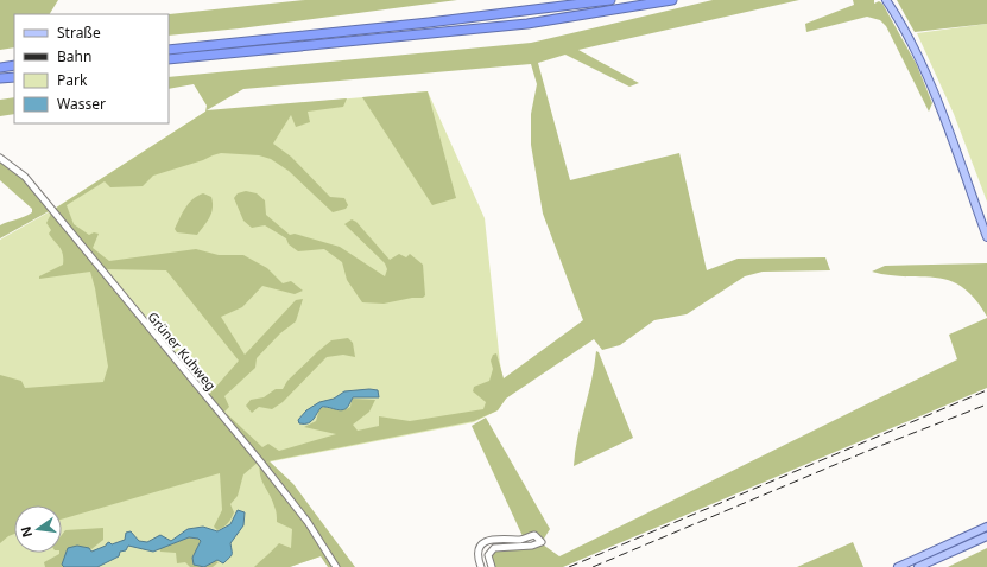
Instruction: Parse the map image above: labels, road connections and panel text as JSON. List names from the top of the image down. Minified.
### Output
{"streets":{"street":["Grüner Kuhweg"]},"legend":["Straße","Bahn","Park","Wasser"],"north":"left"}
